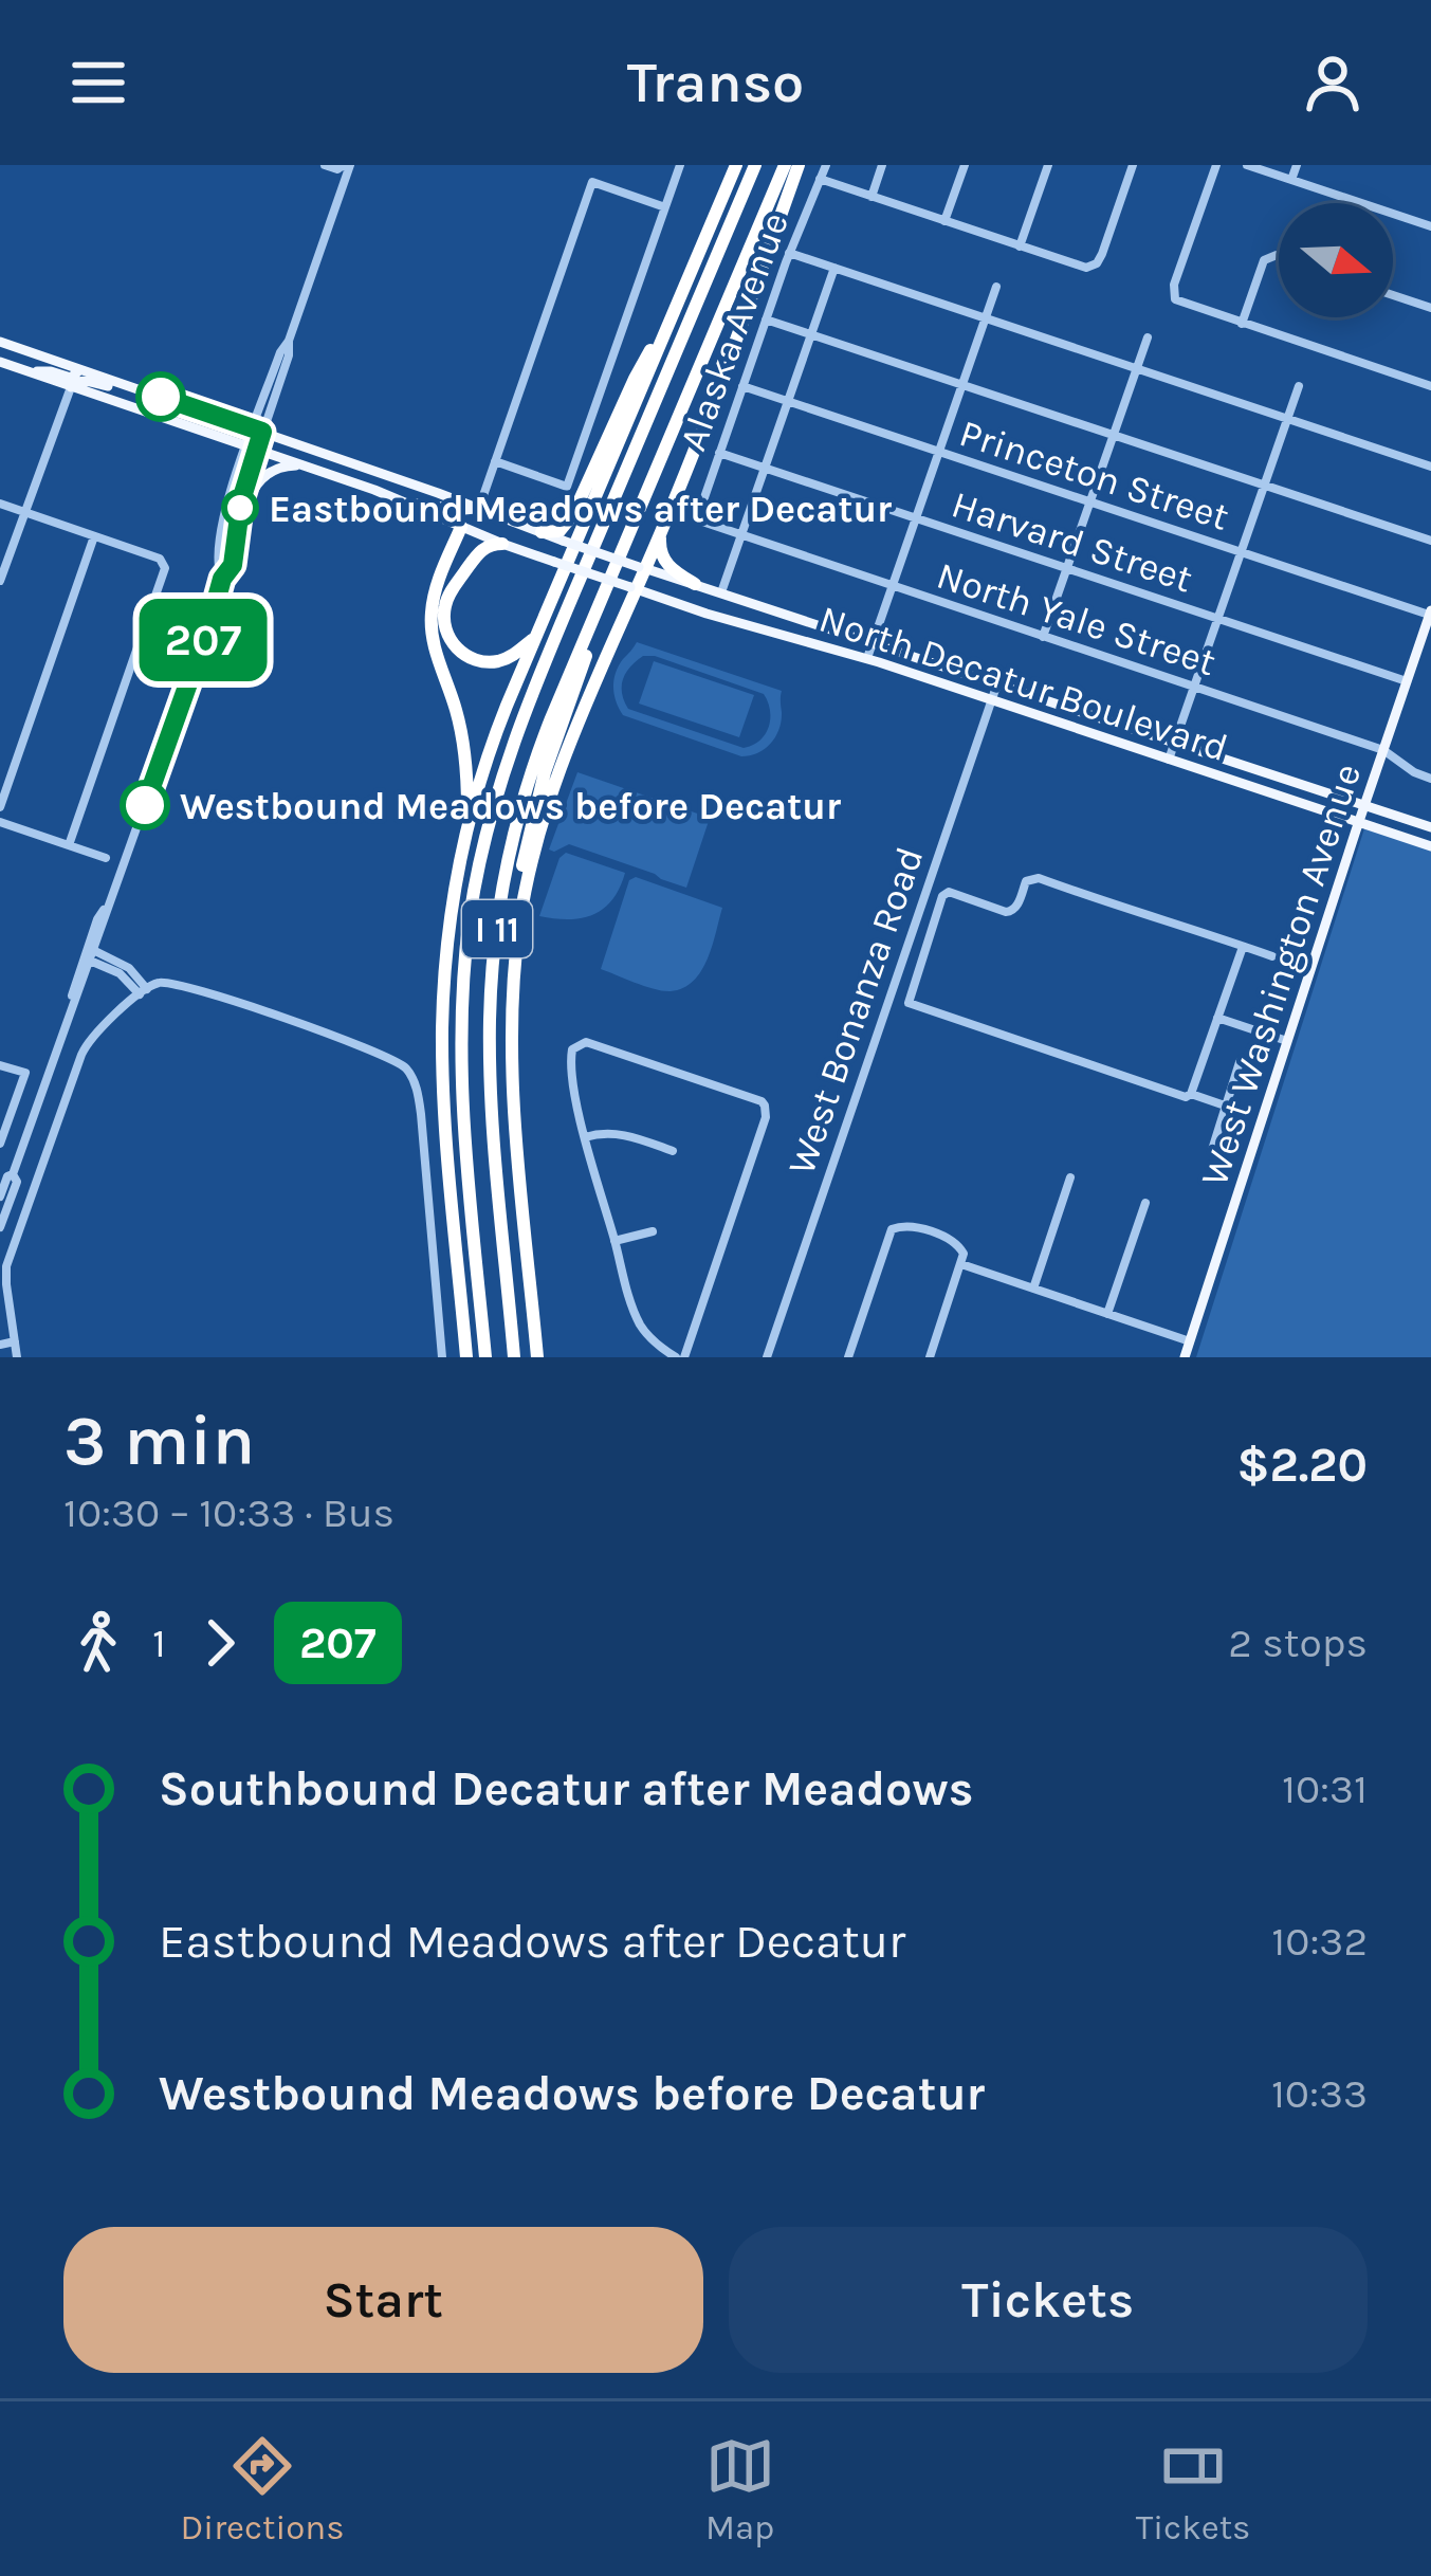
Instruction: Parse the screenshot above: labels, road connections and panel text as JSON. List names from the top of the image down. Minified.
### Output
{"streets":{"highway":["I 11"],"main road":["North Decatur Boulevard","West Washington Avenue"],"street":["Alaska Avenue","Princeton Street","Harvard Street","North Yale Street","West Bonanza Road"]},"crossings":[["Alaska Avenue","Princeton Street"],["Alaska Avenue","Harvard Street"],["Alaska Avenue","North Yale Street"],["Princeton Street","West Washington Avenue"],["Harvard Street","West Washington Avenue"],["North Yale Street","West Washington Avenue"],["North Decatur Boulevard","West Washington Avenue"],["North Decatur Boulevard","West Bonanza Road"]],"places":["Eastbound Meadows after Decatur","Westbound Meadows before Decatur"],"lines":["bus line 207"],"north":"right","page":{"header":"Transo","on_map":"207","heading":["3 min","10:30 – 10:33 · Bus","$2.20"],"legs":["1","207","2 stops"],"list":[{"name":"Southbound Decatur after Meadows","value":"10:31"},{"name":"Eastbound Meadows after Decatur","value":"10:32"},{"name":"Westbound Meadows before Decatur","value":"10:33"}],"buttons":["Start","Tickets"],"tabs":["Directions","Map","Tickets"]}}
